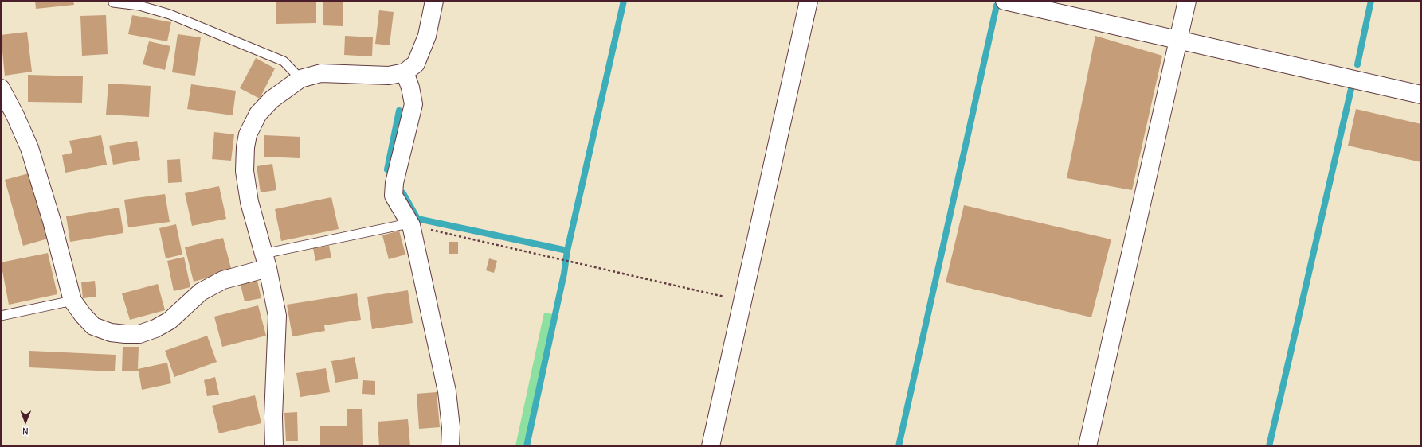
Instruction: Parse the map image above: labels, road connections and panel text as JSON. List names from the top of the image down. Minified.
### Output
{"north":"bottom"}
